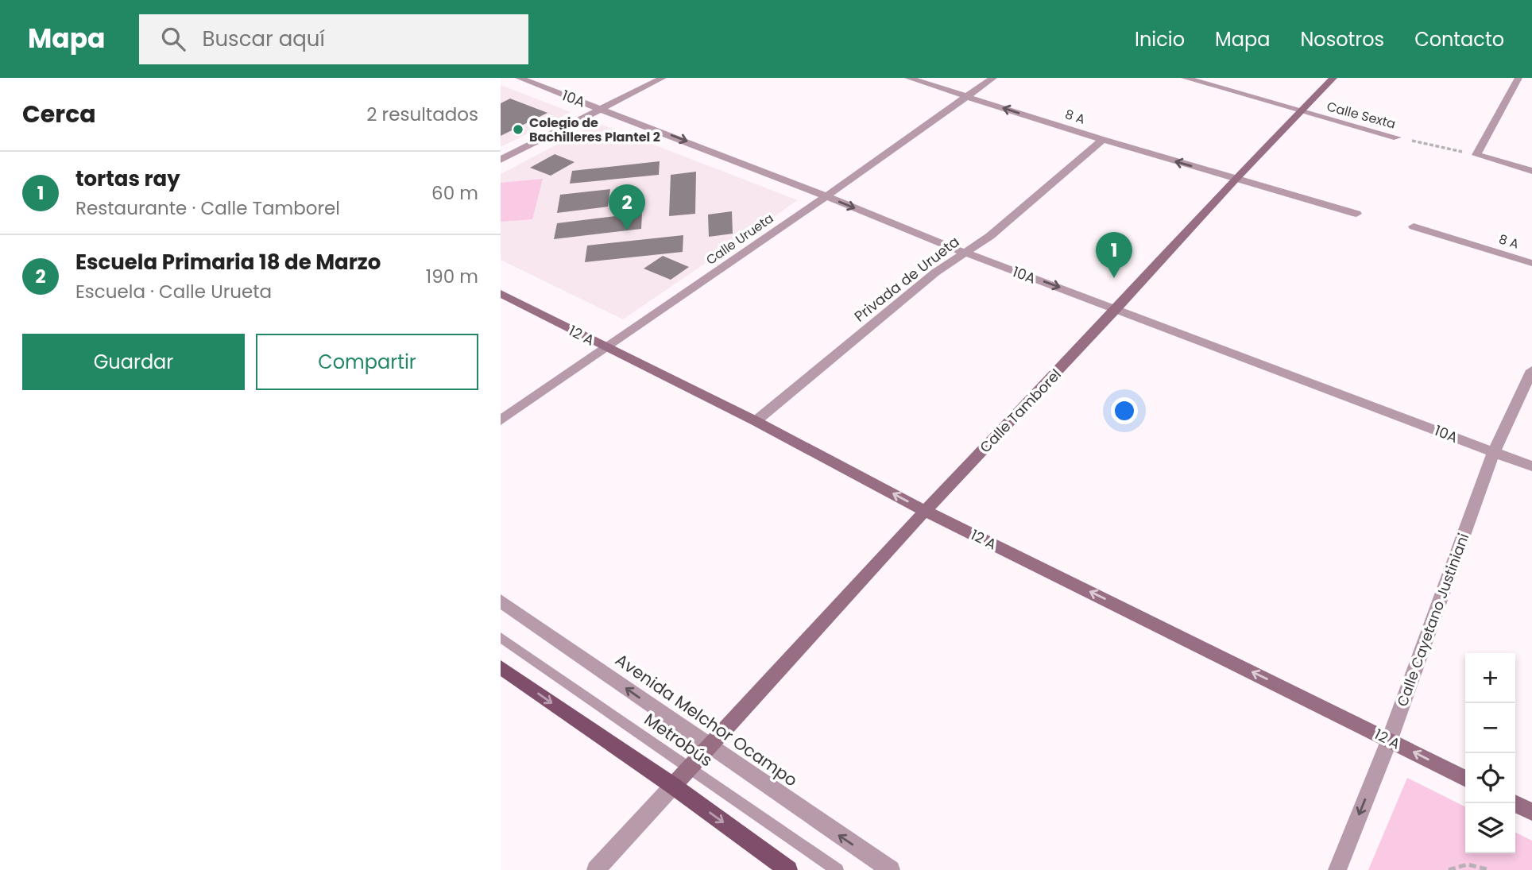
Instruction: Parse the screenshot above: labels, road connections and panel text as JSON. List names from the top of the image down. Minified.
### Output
{"streets":{"main road":["12 A","Calle Tamborel"],"street":["10A","Calle Sexta","8 A","Calle Urueta","Privada de Urueta","Calle Cayetano Justiniani","Avenida Melchor Ocampo"],"lane":["Metrobús"]},"crossings":[["10A","Calle Urueta"],["10A","Privada de Urueta"],["10A","Calle Tamborel"],["10A","Calle Cayetano Justiniani"],["Calle Sexta","Calle Tamborel"],["8 A","Calle Urueta"],["8 A","Privada de Urueta"],["8 A","Calle Tamborel"],["Calle Urueta","12 A"],["Privada de Urueta","12 A"],["12 A","Calle Tamborel"],["12 A","Calle Cayetano Justiniani"],["Calle Tamborel","Avenida Melchor Ocampo"],["Calle Tamborel","Metrobús"]],"one_way":["10A","8 A","12 A","Avenida Melchor Ocampo"],"places":["Colegio de Bachilleres Plantel 2"],"page":{"header":"Mapa","search":"Buscar aquí","nav":["Inicio","Mapa","Nosotros","Contacto"],"heading":["Cerca","2 resultados"],"list":[{"mark":"1","name":"tortas ray","note":"Restaurante · Calle Tamborel","value":"60 m"},{"mark":"2","name":"Escuela Primaria 18 de Marzo","note":"Escuela · Calle Urueta","value":"190 m"}],"pins":["2","1"],"buttons":["Guardar","Compartir"],"map_buttons":["+","−"]}}
